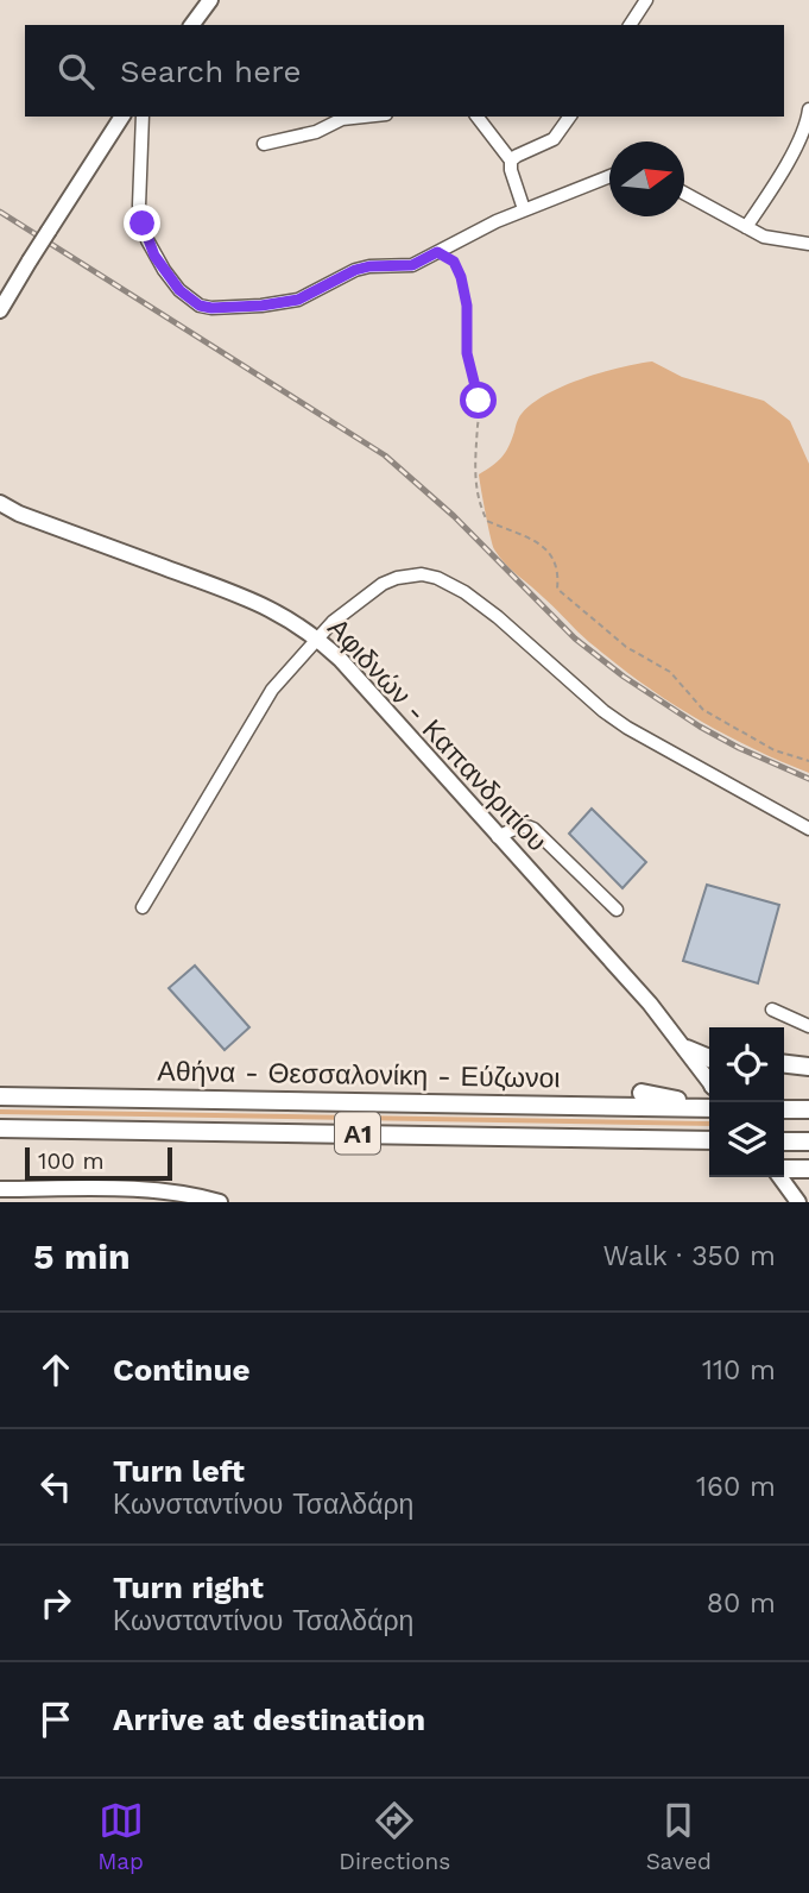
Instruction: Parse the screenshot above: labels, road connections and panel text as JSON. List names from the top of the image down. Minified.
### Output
{"streets":{"highway":["Αθήνα - Θεσσαλονίκη - Εύζωνοι","Α1"],"main road":["Αφιδνών - Καπανδριτίου"]},"scale_bar":"100 m","north":"right","page":{"search":"Search here","scale":"100 m","heading":["5 min","Walk · 350 m"],"list":[["Continue","110 m"],["Turn left","Κωνσταντίνου Τσαλδάρη","160 m"],["Turn right","Κωνσταντίνου Τσαλδάρη","80 m"],"Arrive at destination"],"nav":["Map","Directions","Saved"]}}
